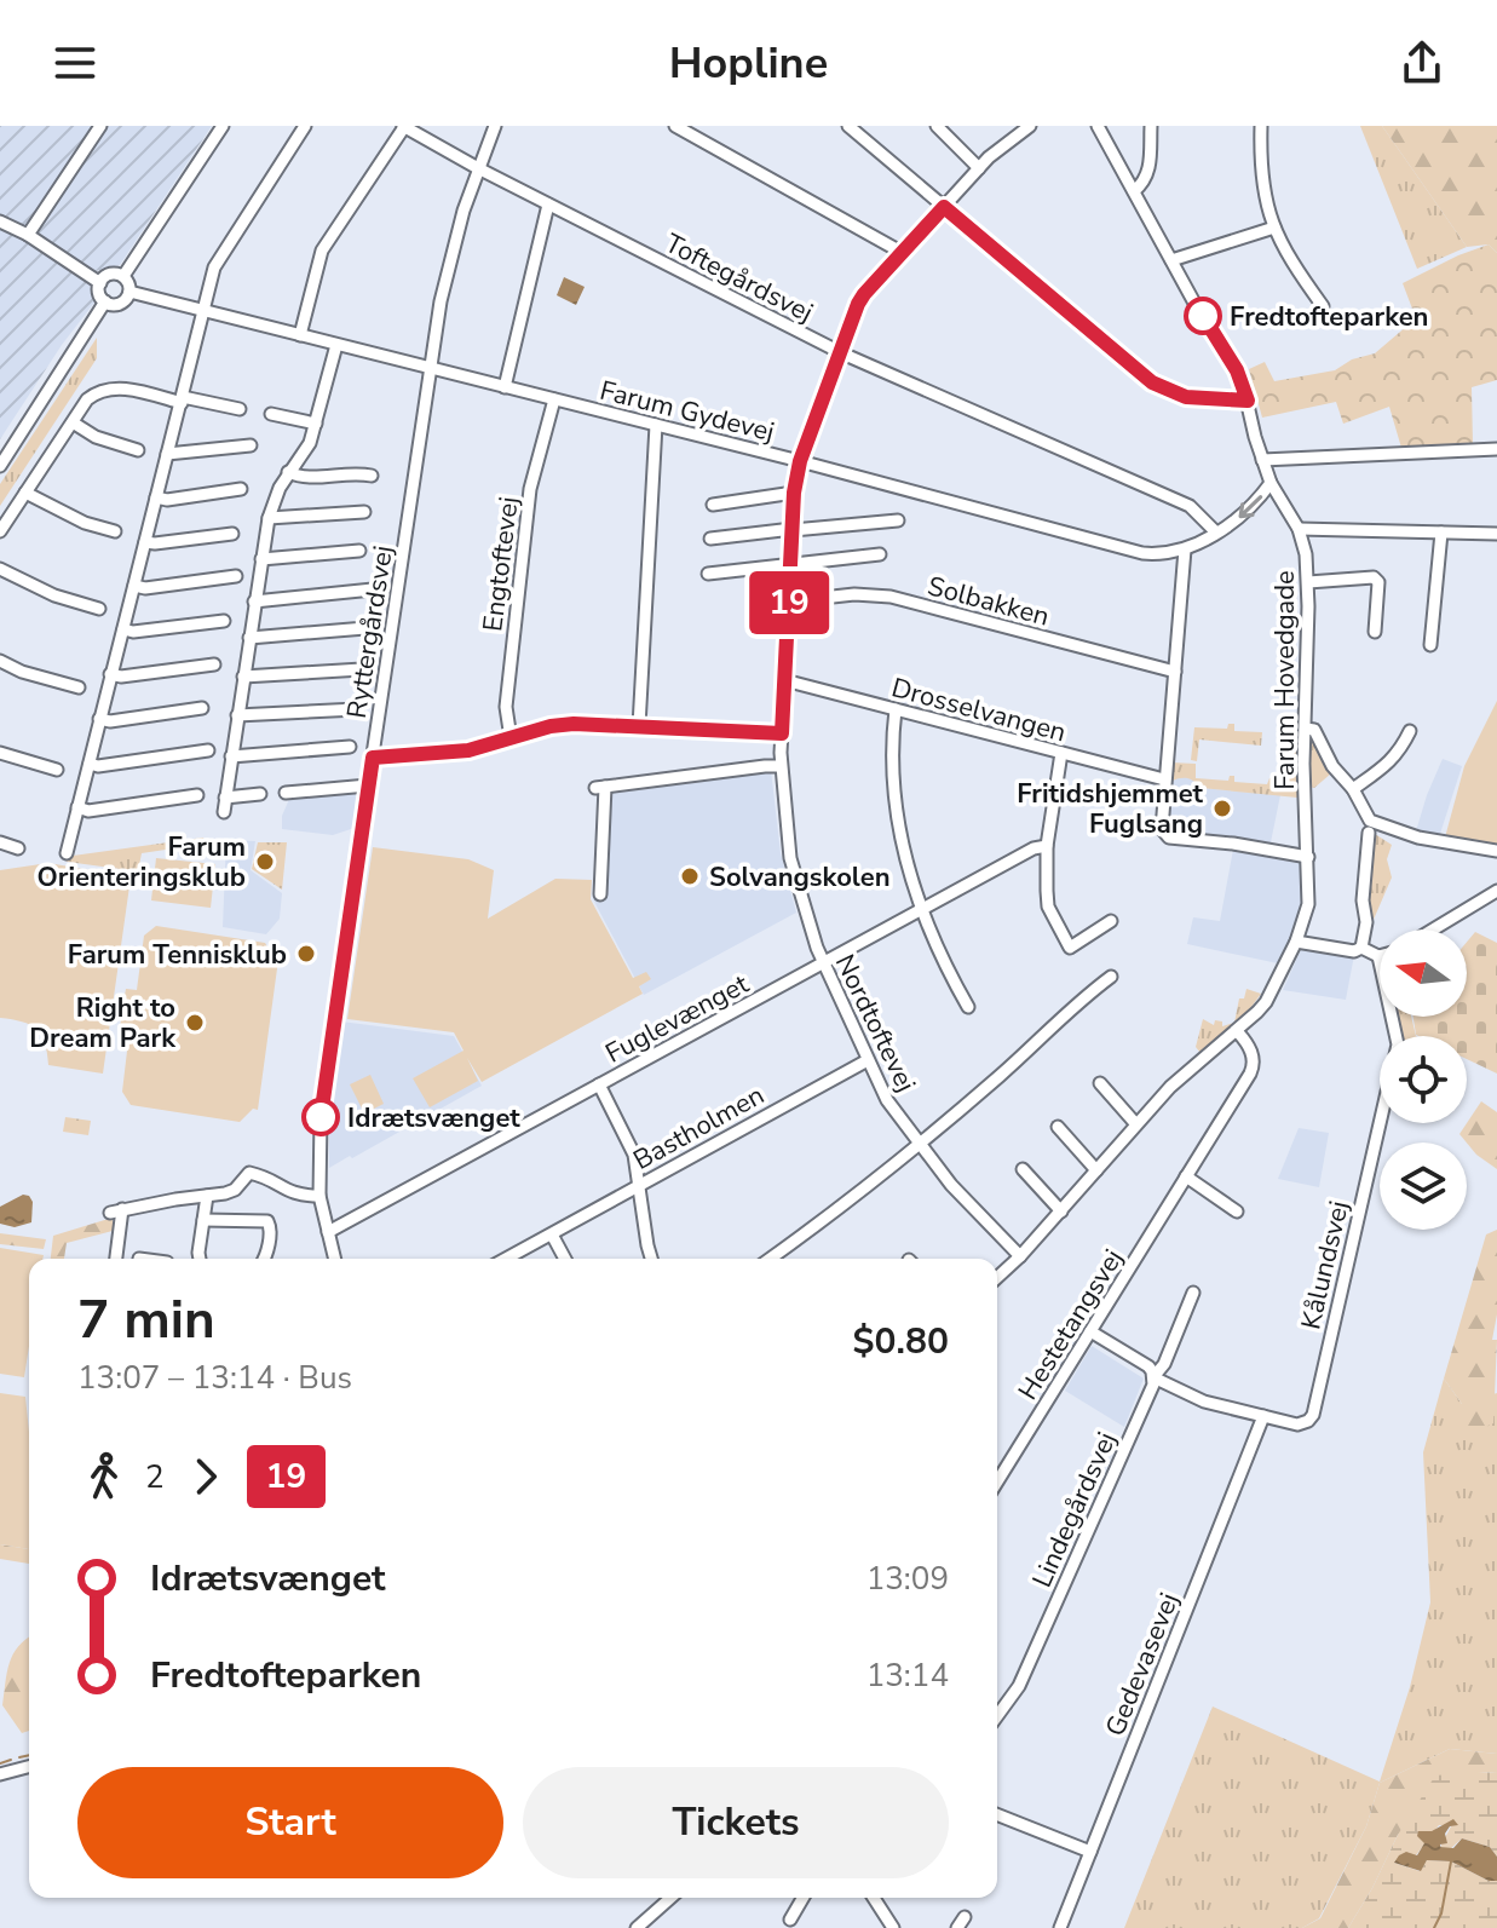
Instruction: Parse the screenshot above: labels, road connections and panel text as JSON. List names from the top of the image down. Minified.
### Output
{"streets":{"street":["Toftegårdsvej","Farum Gydevej","Engtoftevej","Solbakken","Ryttergårdsvej","Farum Hovedgade","Drosselvangen","Fuglevænget","Nordtoftevej","Bastholmen","Kålundsvej","Hestetangsvej","Lindegårdsvej","Gedevasevej"]},"crossings":[["Toftegårdsvej","Farum Gydevej"],["Toftegårdsvej","Ryttergårdsvej"],["Toftegårdsvej","Nordtoftevej"],["Farum Gydevej","Engtoftevej"],["Farum Gydevej","Ryttergårdsvej"],["Farum Gydevej","Farum Hovedgade"],["Farum Gydevej","Nordtoftevej"],["Solbakken","Nordtoftevej"],["Ryttergårdsvej","Fuglevænget"],["Farum Hovedgade","Nordtoftevej"],["Farum Hovedgade","Hestetangsvej"],["Drosselvangen","Nordtoftevej"],["Fuglevænget","Nordtoftevej"],["Nordtoftevej","Bastholmen"],["Kålundsvej","Lindegårdsvej"],["Kålundsvej","Gedevasevej"]],"places":["Fredtofteparken","Fritidshjemmet Fuglsang","Farum Orienteringsklub","Solvangskolen","Farum Tennisklub","Right to Dream Park","Idrætsvænget"],"lines":["bus line 19"],"north":"left","page":{"header":"Hopline","on_map":"19","heading":["7 min","13:07 – 13:14 · Bus","$0.80"],"legs":["2","19"],"list":[{"name":"Idrætsvænget","value":"13:09"},{"name":"Fredtofteparken","value":"13:14"}],"buttons":["Start","Tickets"]}}
